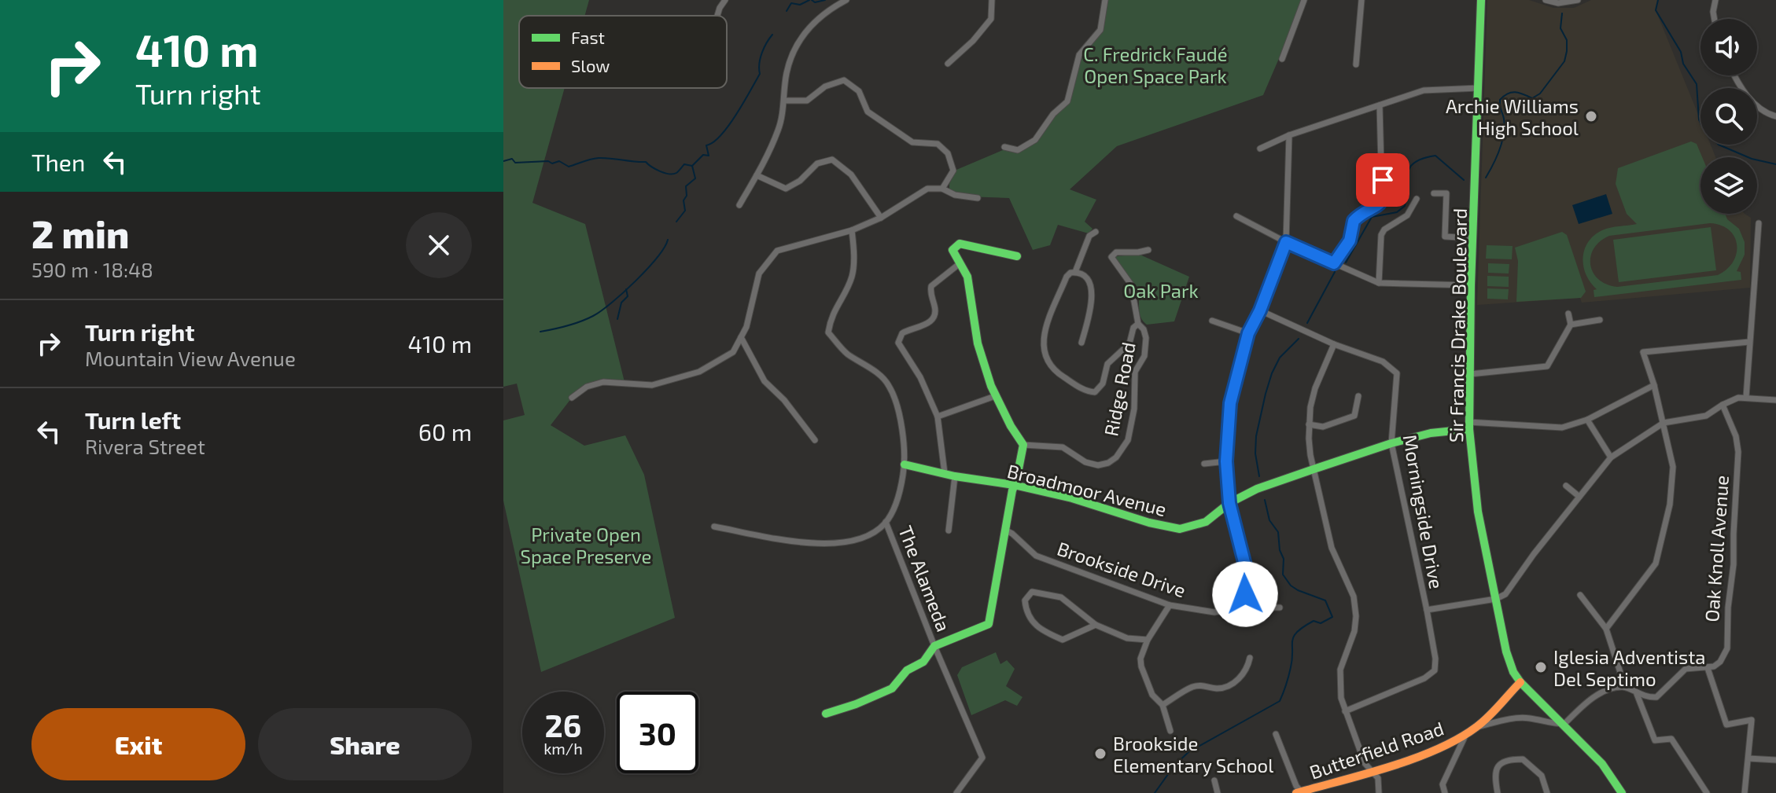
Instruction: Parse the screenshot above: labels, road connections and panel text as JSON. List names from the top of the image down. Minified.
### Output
{"streets":{"street":["Sir Francis Drake Boulevard","Ridge Road","Broadmoor Avenue","Morningside Drive","Oak Knoll Avenue","Brookside Drive","The Alameda","Butterfield Road"]},"crossings":[["Sir Francis Drake Boulevard","Broadmoor Avenue"],["Sir Francis Drake Boulevard","Butterfield Road"],["Broadmoor Avenue","Morningside Drive"]],"parks":["C. Fredrick Faudé Open Space Park","Oak Park","Private Open Space Preserve"],"places":["Archie Williams High School","Iglesia Adventista Del Septimo","Brookside Elementary School"],"legend":["Fast","Slow"],"page":{"turn":["410 m","Turn right"],"then":"Then","heading":["2 min","590 m · 18:48"],"list":[{"name":"Turn right","note":"Mountain View Avenue","value":"410 m"},{"name":"Turn left","note":"Rivera Street","value":"60 m"}],"speed":"26 km/h","limit":"30","buttons":["Exit","Share"]}}
